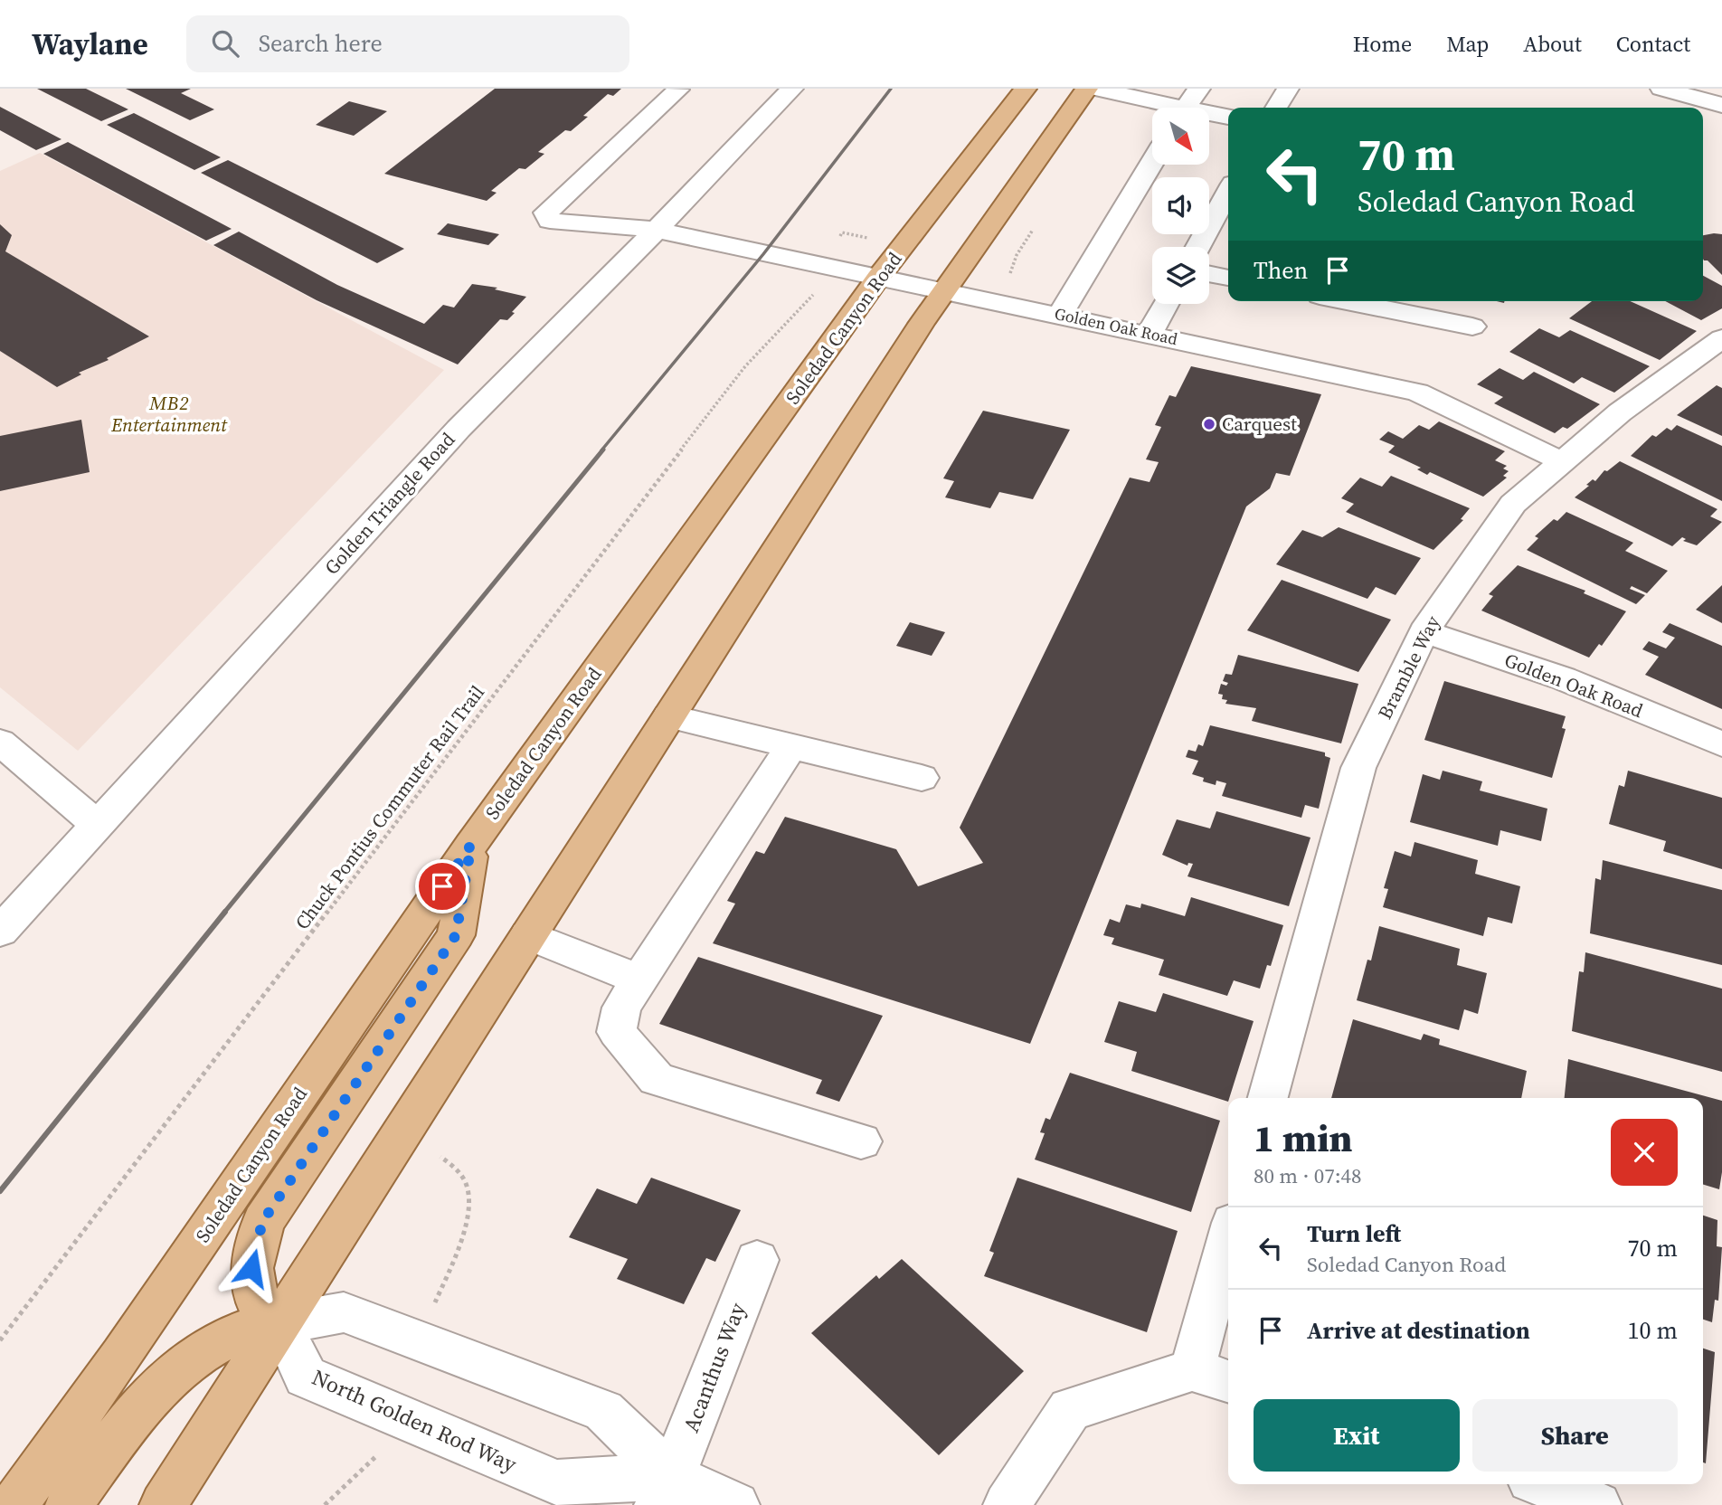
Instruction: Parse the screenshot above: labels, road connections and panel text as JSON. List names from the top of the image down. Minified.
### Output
{"streets":{"main road":["Soledad Canyon Road"],"street":["Golden Oak Road","Golden Triangle Road","Bramble Way","Acanthus Way","North Golden Rod Way"],"path":["Chuck Pontius Commuter Rail Trail"]},"crossings":[["Golden Oak Road","Soledad Canyon Road"],["Golden Oak Road","Golden Triangle Road"],["Golden Oak Road","Bramble Way"],["Acanthus Way","North Golden Rod Way"]],"parks":["MB2 Entertainment"],"places":["Carquest"],"north":"bottom right","page":{"header":"Waylane","search":"Search here","nav":["Home","Map","About","Contact"],"turn":["70 m","Soledad Canyon Road"],"then":"Then","heading":["1 min","80 m · 07:48"],"list":[{"name":"Turn left","note":"Soledad Canyon Road","value":"70 m"},{"name":"Arrive at destination","value":"10 m"}],"buttons":["Exit","Share"]}}
